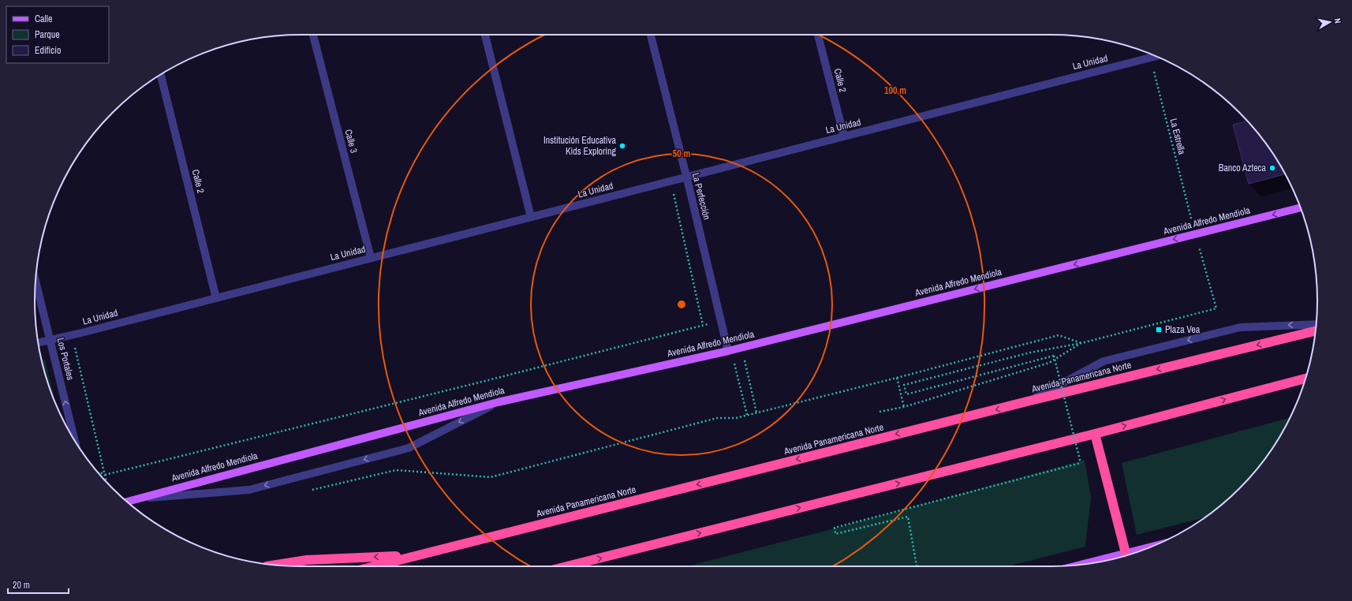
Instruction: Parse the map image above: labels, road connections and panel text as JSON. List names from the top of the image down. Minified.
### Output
{"streets":{"highway":["Avenida Panamericana Norte"],"main road":["Avenida Alfredo Mendiola"],"street":["La Unidad","Calle 2","Calle 3","La Perfección","Los Portales"],"path":["La Estrella"]},"crossings":[["La Unidad","Calle 2"],["La Unidad","La Estrella"],["La Unidad","Calle 3"],["La Unidad","La Perfección"],["La Unidad","Los Portales"],["La Perfección","Avenida Alfredo Mendiola"]],"one_way":["Avenida Alfredo Mendiola","Los Portales"],"places":{"other":["Institución Educativa Kids Exploring","Banco Azteca"],"transit":["Plaza Vea"]},"legend":["Calle","Parque","Edificio"],"scale_bar":"20 m","north":"right","rings":["100 m","50 m"]}
